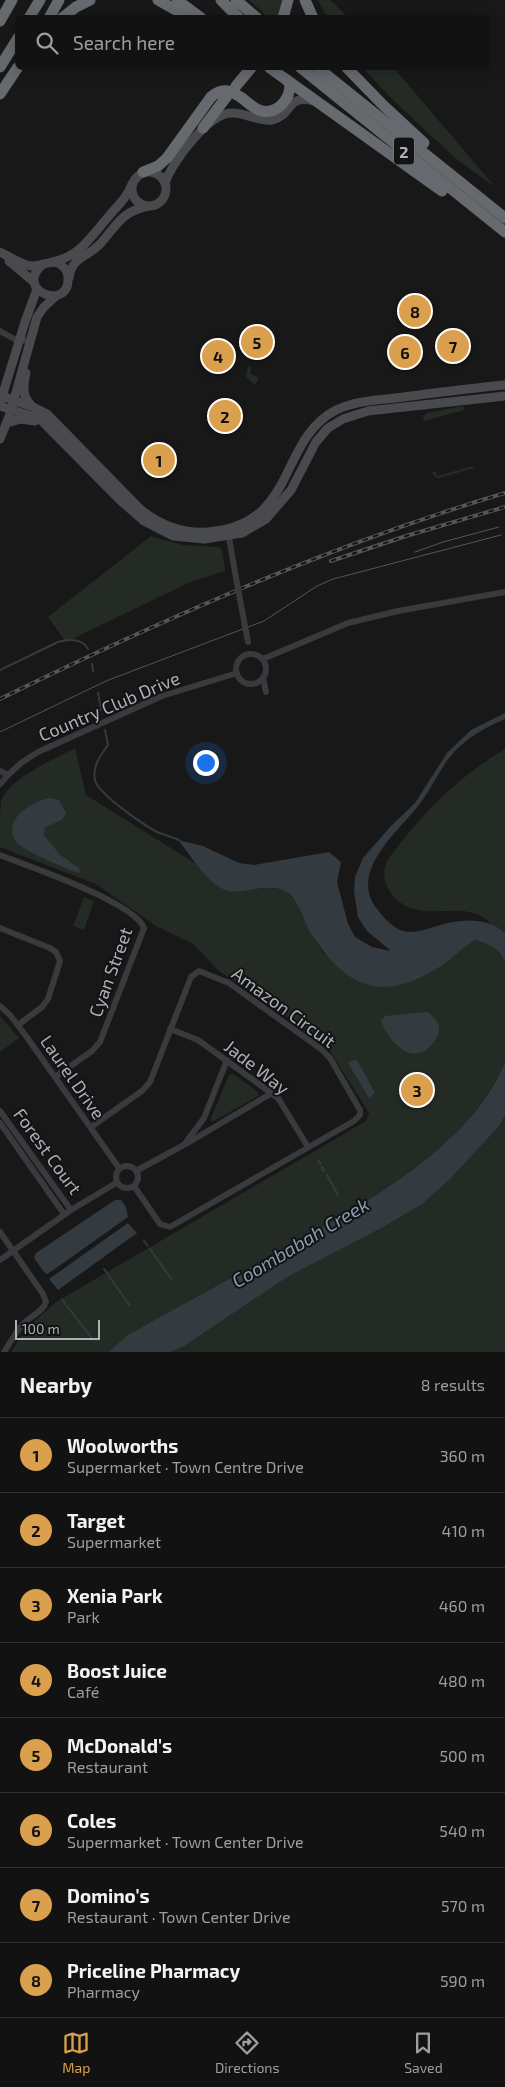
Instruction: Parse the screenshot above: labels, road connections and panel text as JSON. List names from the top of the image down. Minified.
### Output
{"streets":{"highway":["2"],"street":["Country Club Drive","Cyan Street","Amazon Circuit","Jade Way","Laurel Drive","Forest Court"]},"crossings":[["Cyan Street","Laurel Drive"],["Amazon Circuit","Jade Way"],["Amazon Circuit","Laurel Drive"]],"water":["Coombabah Creek"],"scale_bar":"100 m","page":{"search":"Search here","pins":["8","5","7","6","4","2","1","3"],"scale":"100 m","heading":["Nearby","8 results"],"list":[{"mark":"1","name":"Woolworths","note":"Supermarket · Town Centre Drive","value":"360 m"},{"mark":"2","name":"Target","note":"Supermarket","value":"410 m"},{"mark":"3","name":"Xenia Park","note":"Park","value":"460 m"},{"mark":"4","name":"Boost Juice","note":"Café","value":"480 m"},{"mark":"5","name":"McDonald's","note":"Restaurant","value":"500 m"},{"mark":"6","name":"Coles","note":"Supermarket · Town Center Drive","value":"540 m"},{"mark":"7","name":"Domino's","note":"Restaurant · Town Center Drive","value":"570 m"},{"mark":"8","name":"Priceline Pharmacy","note":"Pharmacy","value":"590 m"}],"nav":["Map","Directions","Saved"]}}
